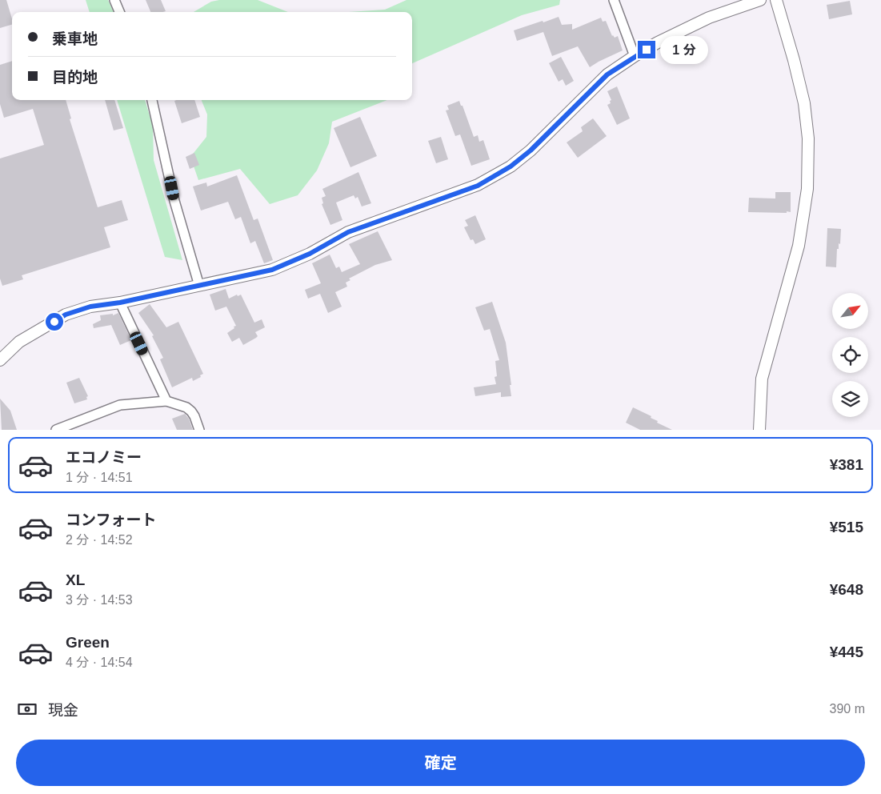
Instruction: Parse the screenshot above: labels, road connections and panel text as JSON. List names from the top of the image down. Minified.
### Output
{"north":"top right","page":{"banner":["乗車地","目的地"],"bubble":"1 分","list":[{"name":"エコノミー","note":"1 分 · 14:51","value":"¥381"},{"name":"コンフォート","note":"2 分 · 14:52","value":"¥515"},{"name":"XL","note":"3 分 · 14:53","value":"¥648"},{"name":"Green","note":"4 分 · 14:54","value":"¥445"}],"pay":["現金","390 m"],"buttons":"確定"}}
